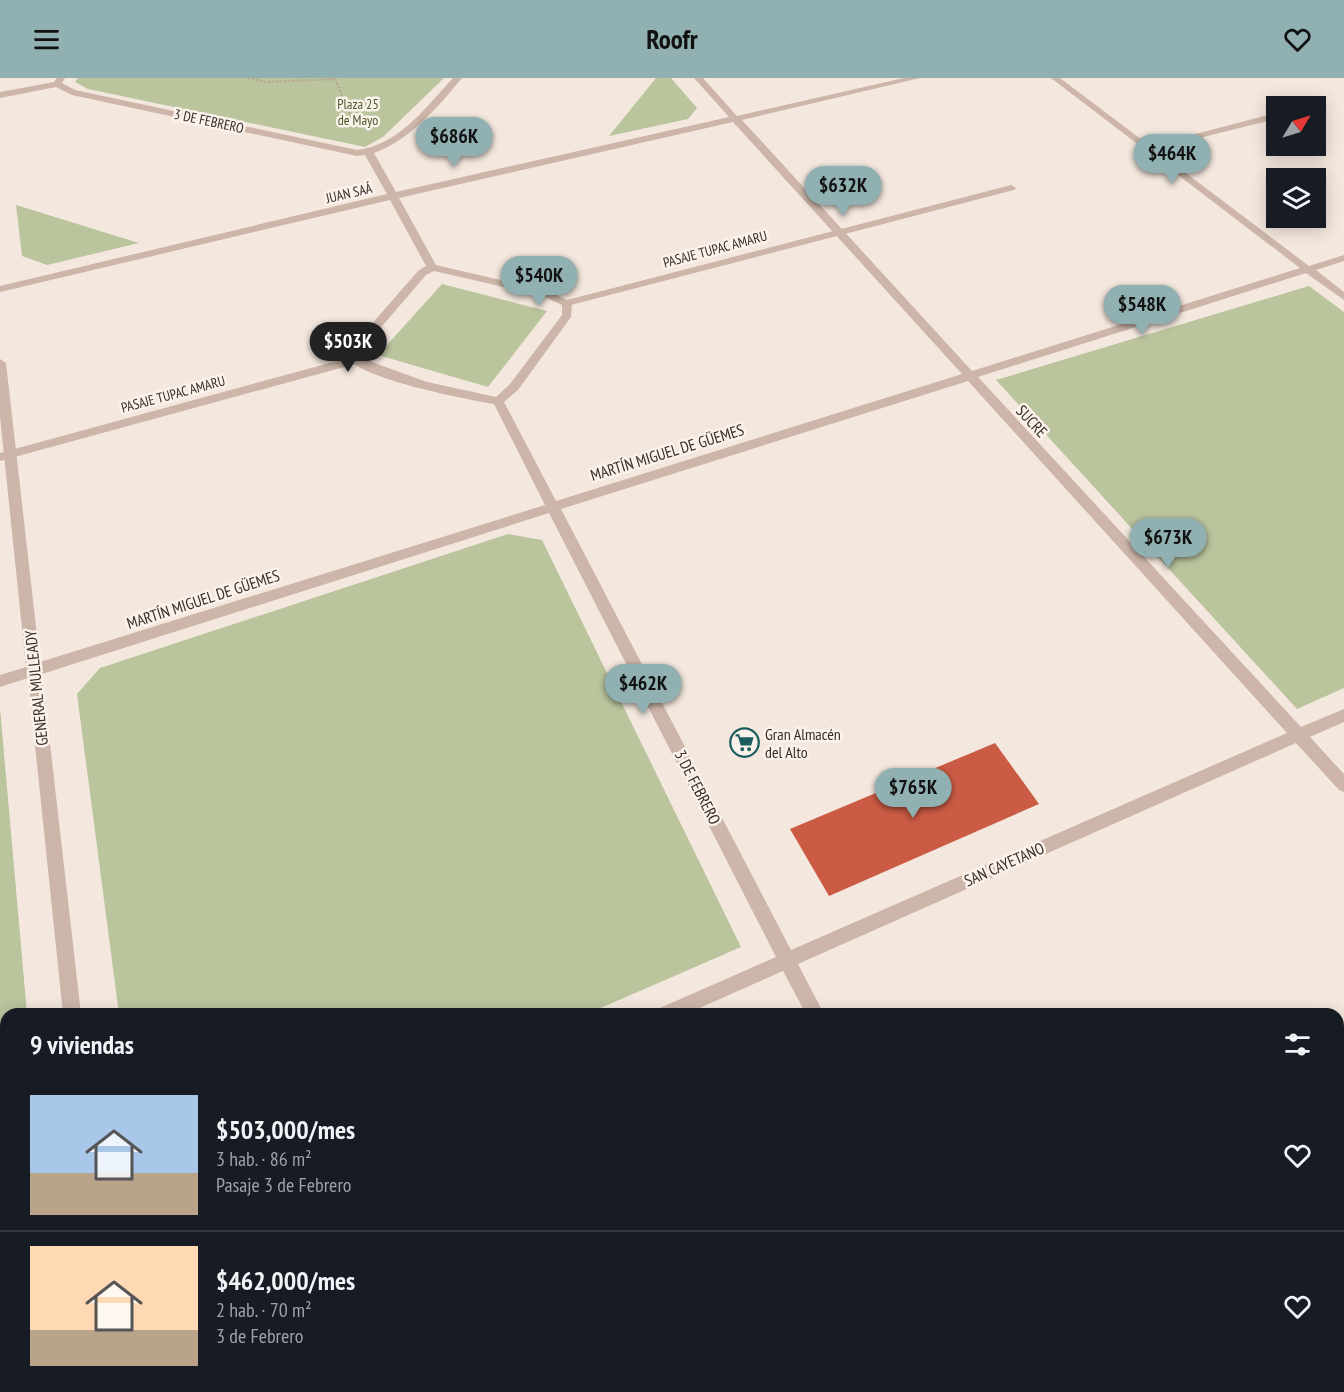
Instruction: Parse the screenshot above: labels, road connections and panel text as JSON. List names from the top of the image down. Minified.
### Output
{"streets":{"street":["3 DE FEBRERO","JUAN SAÁ","PASAJE TUPAC AMARU","SUCRE","MARTÍN MIGUEL DE GÜEMES","GENERAL MULLEADY","SAN CAYETANO"]},"crossings":[["3 DE FEBRERO","MARTÍN MIGUEL DE GÜEMES"],["3 DE FEBRERO","SAN CAYETANO"],["JUAN SAÁ","SUCRE"],["PASAJE TUPAC AMARU","SUCRE"],["PASAJE TUPAC AMARU","GENERAL MULLEADY"],["SUCRE","MARTÍN MIGUEL DE GÜEMES"],["SUCRE","SAN CAYETANO"],["MARTÍN MIGUEL DE GÜEMES","GENERAL MULLEADY"]],"parks":["Plaza 25 de Mayo"],"places":{"supermarket":["Gran Almacén del Alto"]},"north":"top right","page":{"header":"Roofr","price":["$686K","$464K","$632K","$540K","$548K","$503K","$673K","$462K","$765K"],"heading":"9 viviendas","list":[{"name":"$503,000/mes","note":"3 hab. · 86 m² · Pasaje 3 de Febrero"},{"name":"$462,000/mes","note":"2 hab. · 70 m² · 3 de Febrero"}]}}
